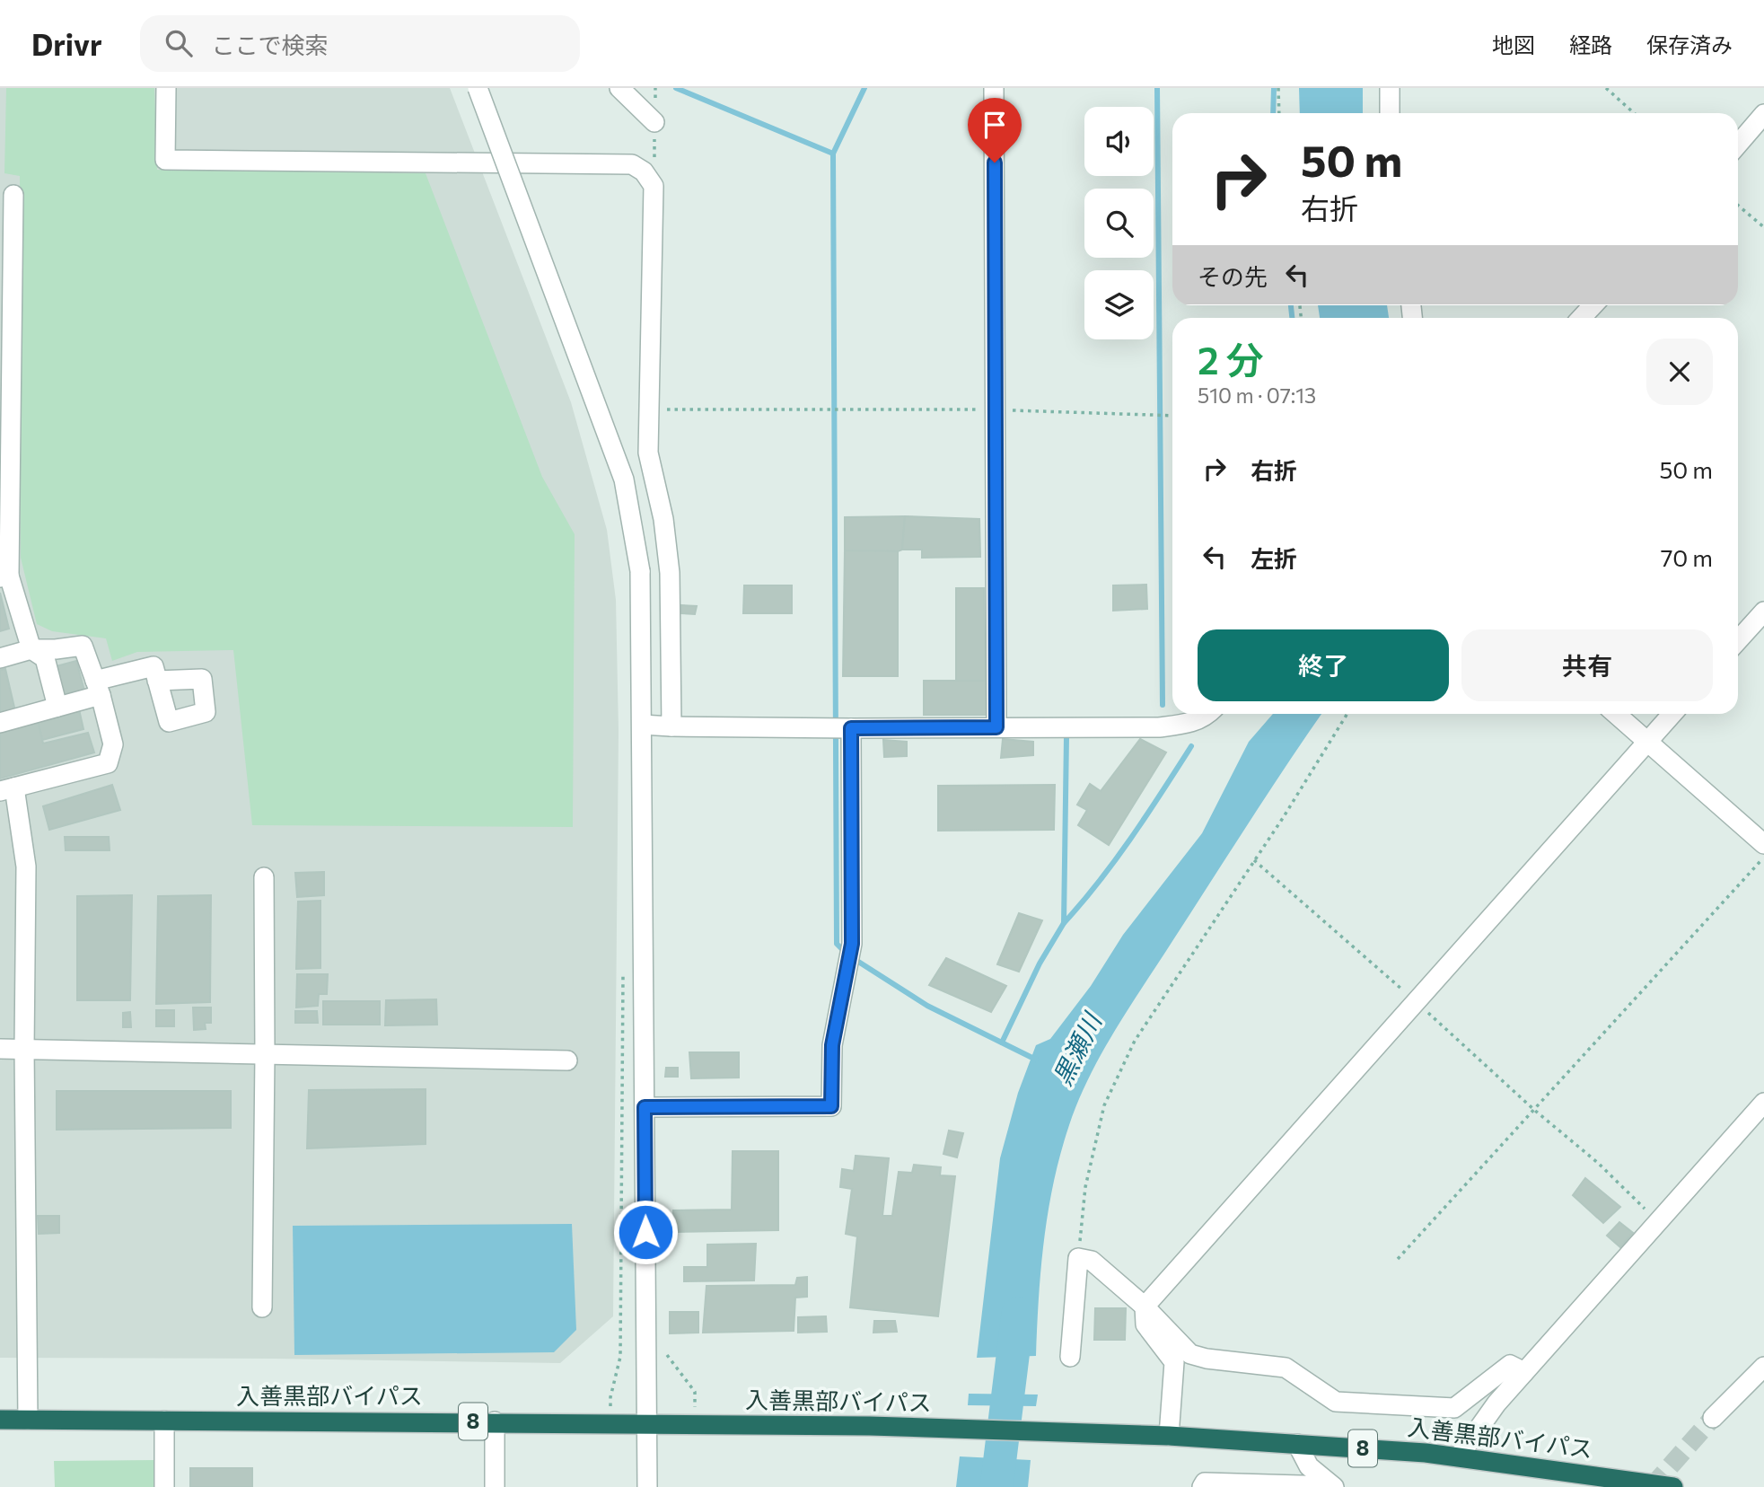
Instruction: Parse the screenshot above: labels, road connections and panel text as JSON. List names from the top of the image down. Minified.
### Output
{"streets":{"highway":["入善黒部バイパス","8"]},"water":["黒瀬川"],"page":{"header":"Drivr","search":"ここで検索","nav":["地図","経路","保存済み"],"turn":["50 m","右折"],"then":"その先","heading":["2 分","510 m · 07:13"],"list":[{"name":"右折","value":"50 m"},{"name":"左折","value":"70 m"}],"buttons":["終了","共有"]}}
